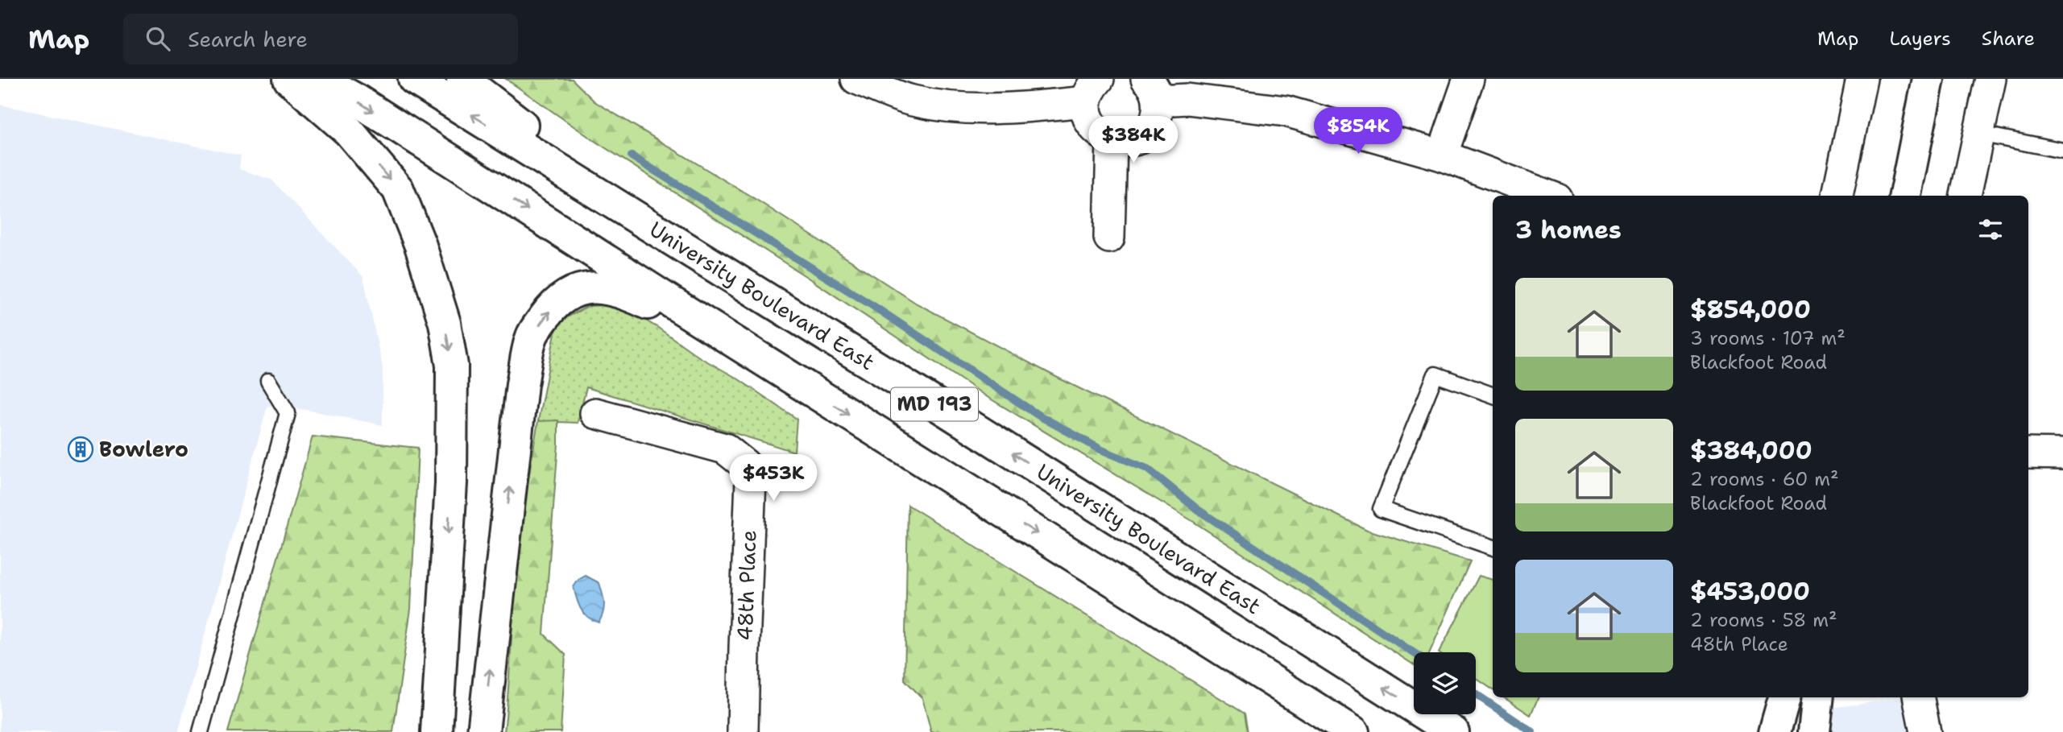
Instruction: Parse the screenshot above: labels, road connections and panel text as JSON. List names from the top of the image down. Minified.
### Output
{"streets":{"main road":["University Boulevard East","MD 193"],"street":["48th Place"]},"places":{"building":["Bowlero"]},"page":{"header":"Map","search":"Search here","nav":["Map","Layers","Share"],"price":["$854K","$384K","$453K"],"heading":"3 homes","list":[{"name":"$854,000","note":"3 rooms · 107 m² · Blackfoot Road"},{"name":"$384,000","note":"2 rooms · 60 m² · Blackfoot Road"},{"name":"$453,000","note":"2 rooms · 58 m² · 48th Place"}]}}
